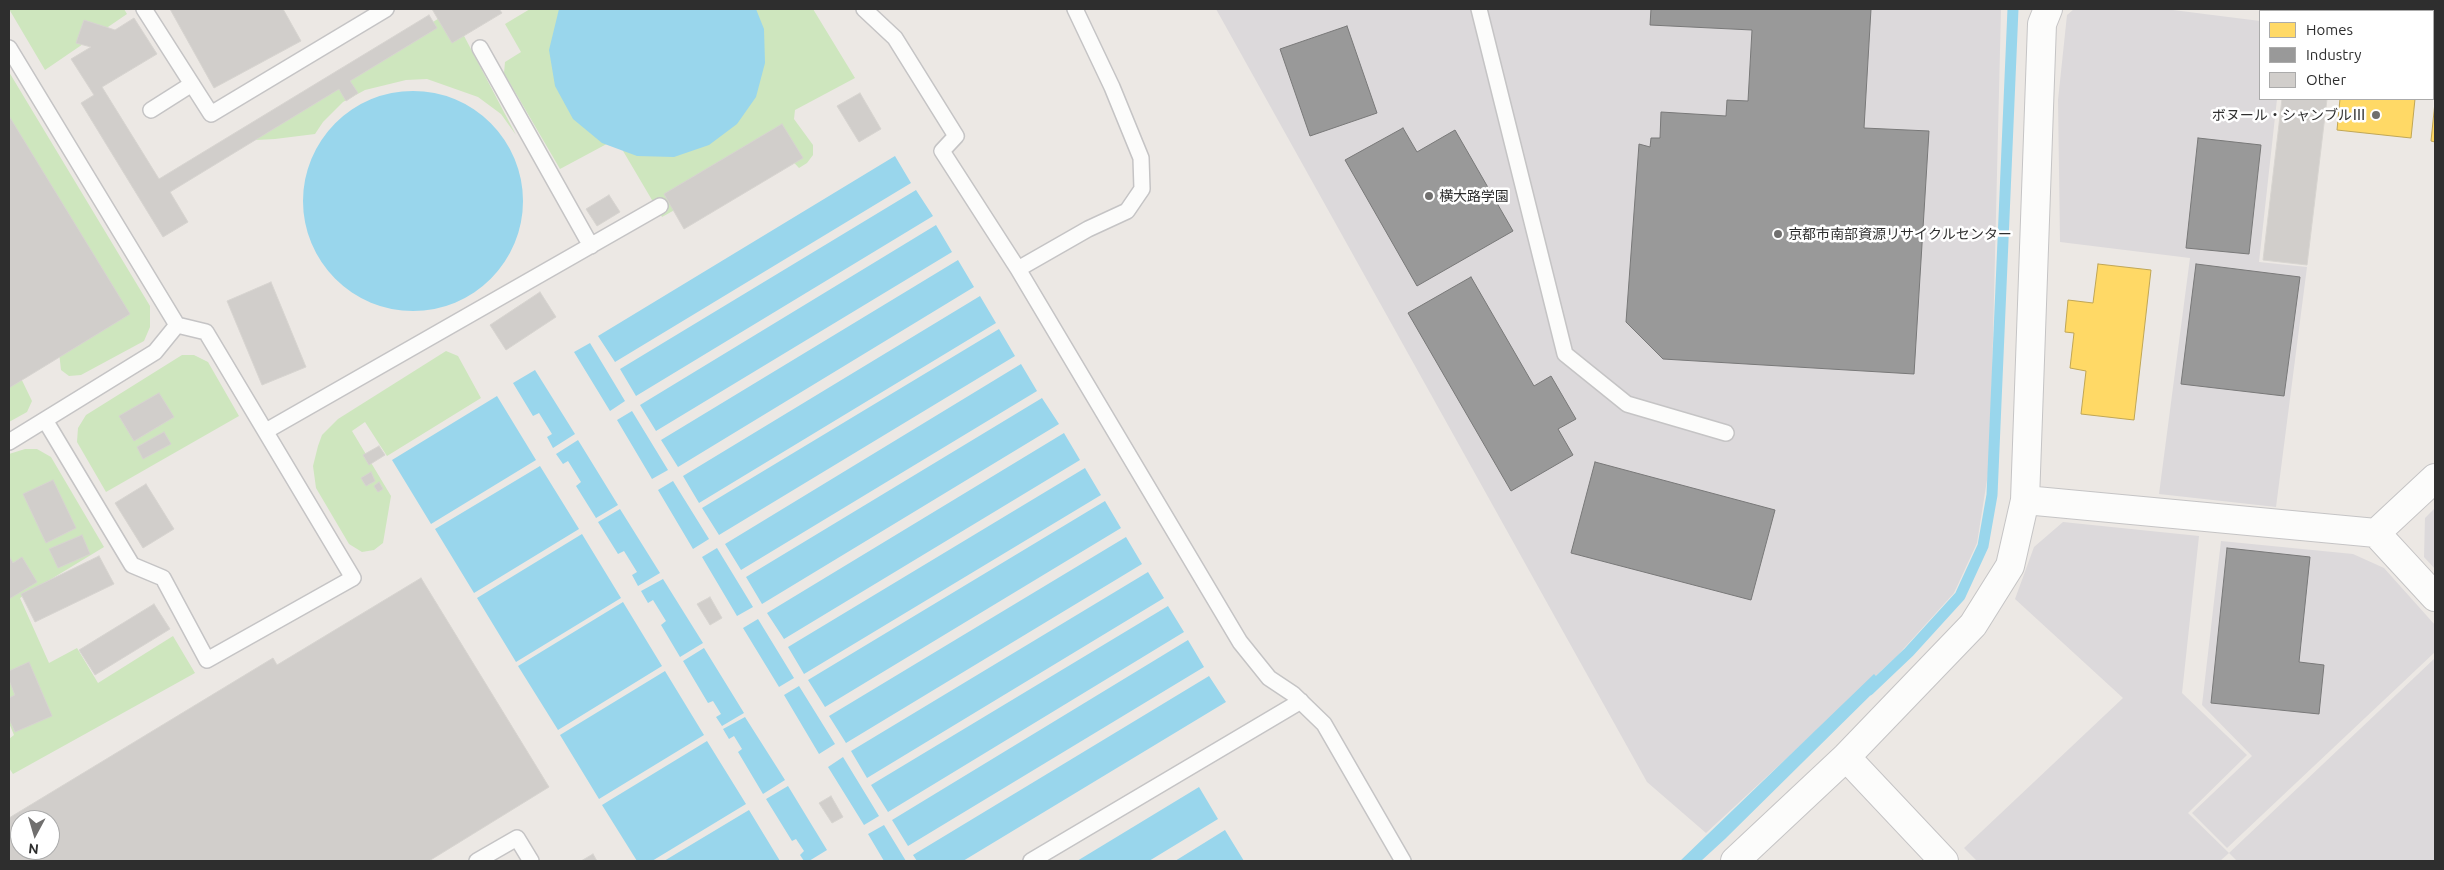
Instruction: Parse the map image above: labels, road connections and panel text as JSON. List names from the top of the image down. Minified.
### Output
{"places":["ボヌール・シャンブルⅢ","横大路学園","京都市南部資源リサイクルセンター"],"legend":["Homes","Industry","Other"],"north":"bottom"}
